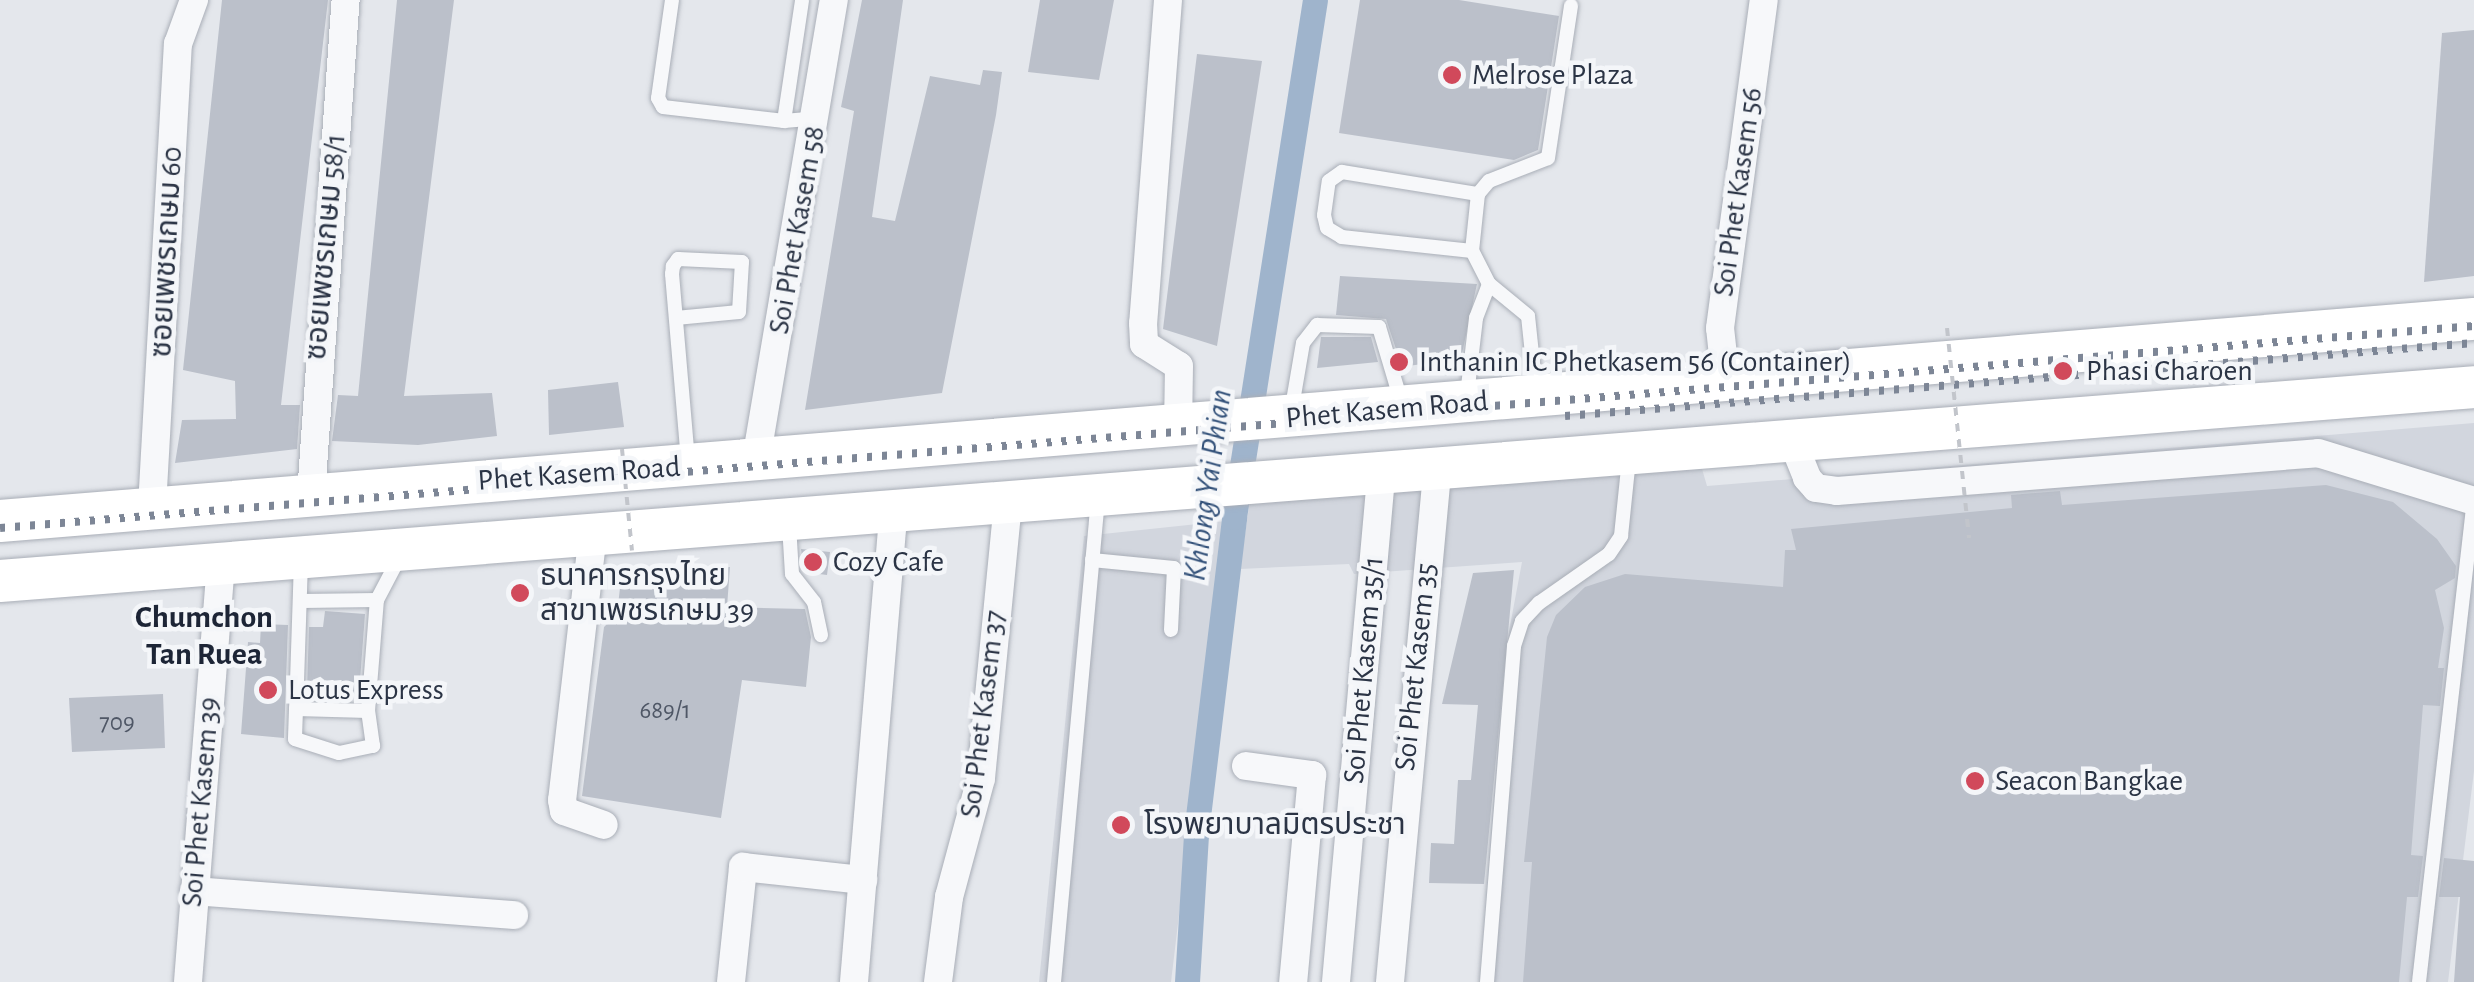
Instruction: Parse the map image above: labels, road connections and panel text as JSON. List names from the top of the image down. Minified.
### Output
{"streets":{"main road":["Phet Kasem Road"],"street":["Soi Phet Kasem 56","Soi Phet Kasem 58","ซอยเพชรเกษม 58/1","ซอยเพชรเกษม 60","Soi Phet Kasem 35","Soi Phet Kasem 35/1","Soi Phet Kasem 37","Soi Phet Kasem 39"]},"crossings":[["Soi Phet Kasem 56","Phet Kasem Road"],["Soi Phet Kasem 58","Phet Kasem Road"],["ซอยเพชรเกษม 58/1","Phet Kasem Road"],["ซอยเพชรเกษม 60","Phet Kasem Road"],["Phet Kasem Road","Soi Phet Kasem 35"],["Phet Kasem Road","Soi Phet Kasem 35/1"],["Phet Kasem Road","Soi Phet Kasem 37"],["Phet Kasem Road","Soi Phet Kasem 39"]],"districts":["Chumchon Tan Ruea"],"water":["Khlong Yai Phian"],"places":["Melrose Plaza","Inthanin IC Phetkasem 56 (Container)","Phasi Charoen","Cozy Cafe","ธนาคารกรุงไทย สาขาเพชรเกษม 39","Lotus Express","Seacon Bangkae","โรงพยาบาลมิตรประชา"],"house_numbers":["689/1","709"]}
